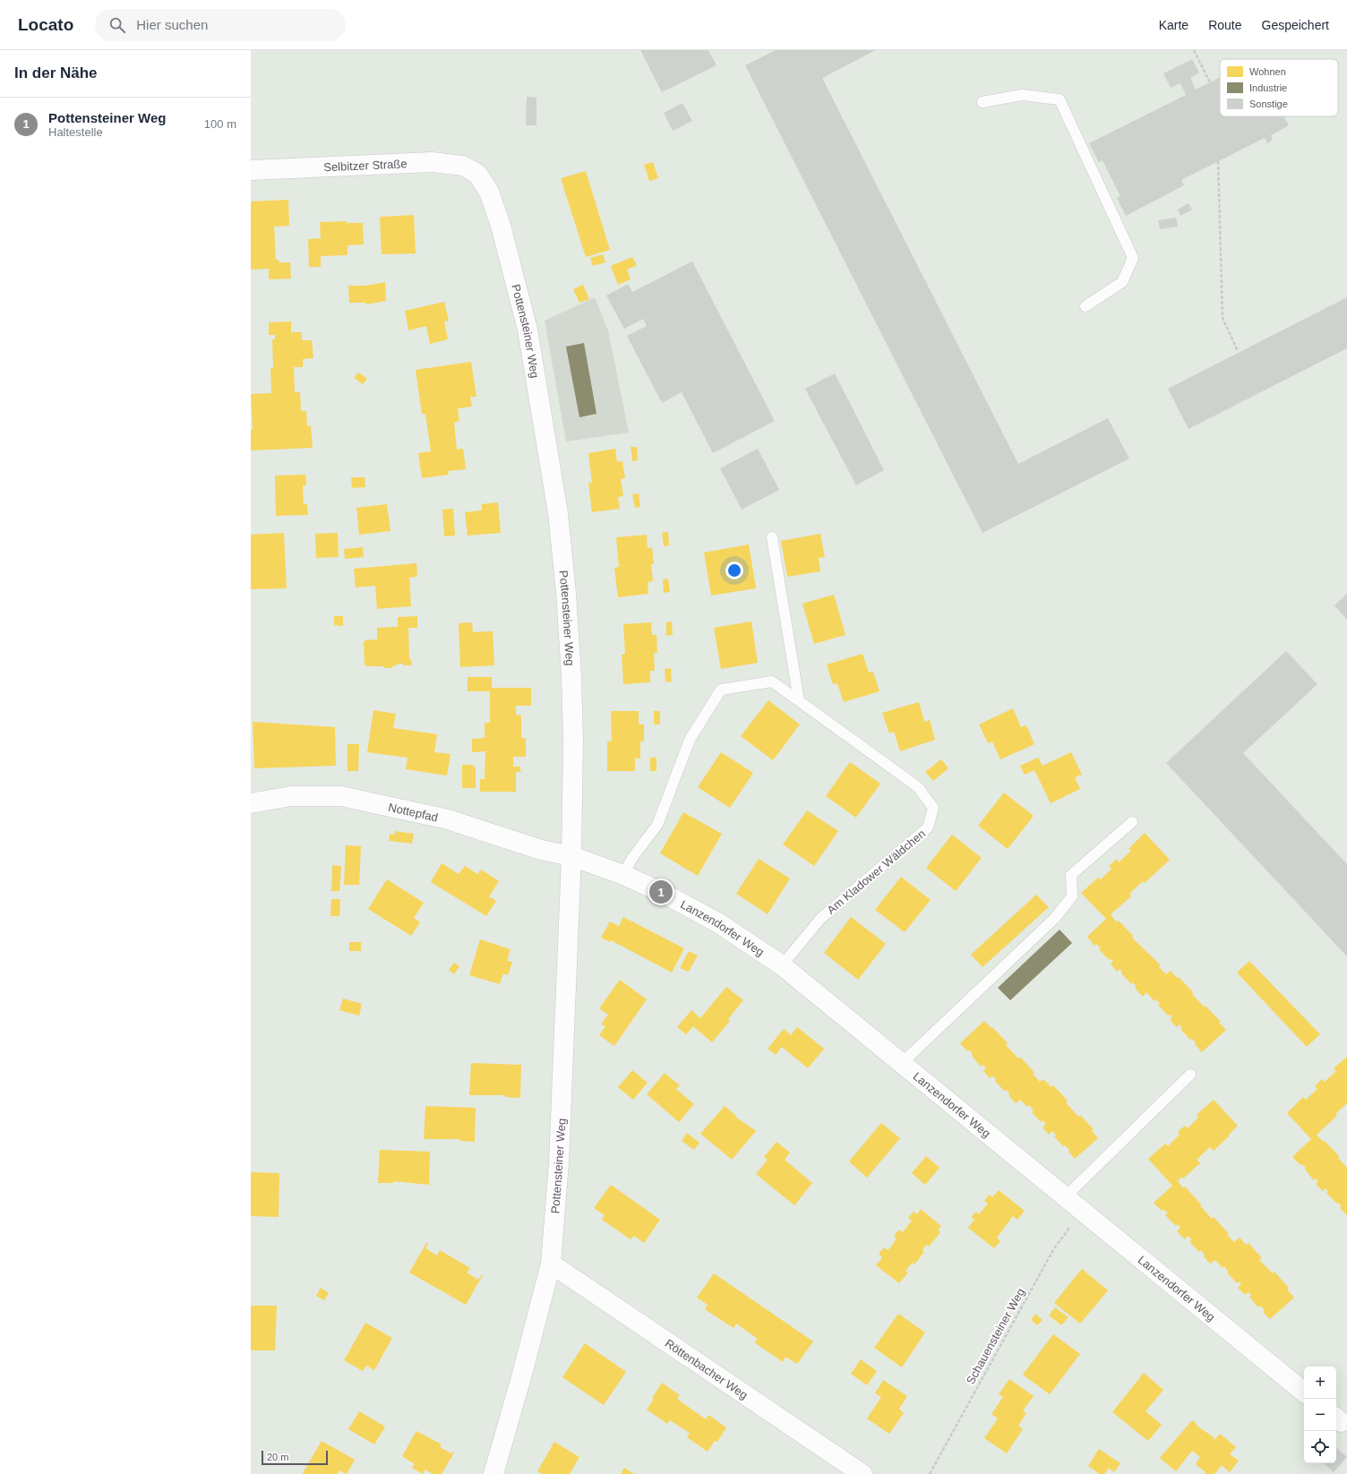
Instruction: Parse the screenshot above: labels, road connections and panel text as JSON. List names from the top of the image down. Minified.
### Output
{"streets":{"street":["Selbitzer Straße","Pottensteiner Weg","Nottepfad","Lanzendorfer Weg","Röttenbacher Weg"],"lane":["Am Kladower Wäldchen"],"path":["Schauensteiner Weg"]},"crossings":[["Selbitzer Straße","Pottensteiner Weg"],["Pottensteiner Weg","Nottepfad"],["Pottensteiner Weg","Lanzendorfer Weg"],["Pottensteiner Weg","Röttenbacher Weg"],["Nottepfad","Lanzendorfer Weg"],["Am Kladower Wäldchen","Lanzendorfer Weg"],["Lanzendorfer Weg","Schauensteiner Weg"]],"legend":["Wohnen","Industrie","Sonstige"],"scale_bar":"20 m","page":{"header":"Locato","search":"Hier suchen","nav":["Karte","Route","Gespeichert"],"heading":"In der Nähe","list":[{"mark":"1","name":"Pottensteiner Weg","note":"Haltestelle","value":"100 m"}],"pins":"1","map_buttons":["+","−"],"scale":"20 m"}}
